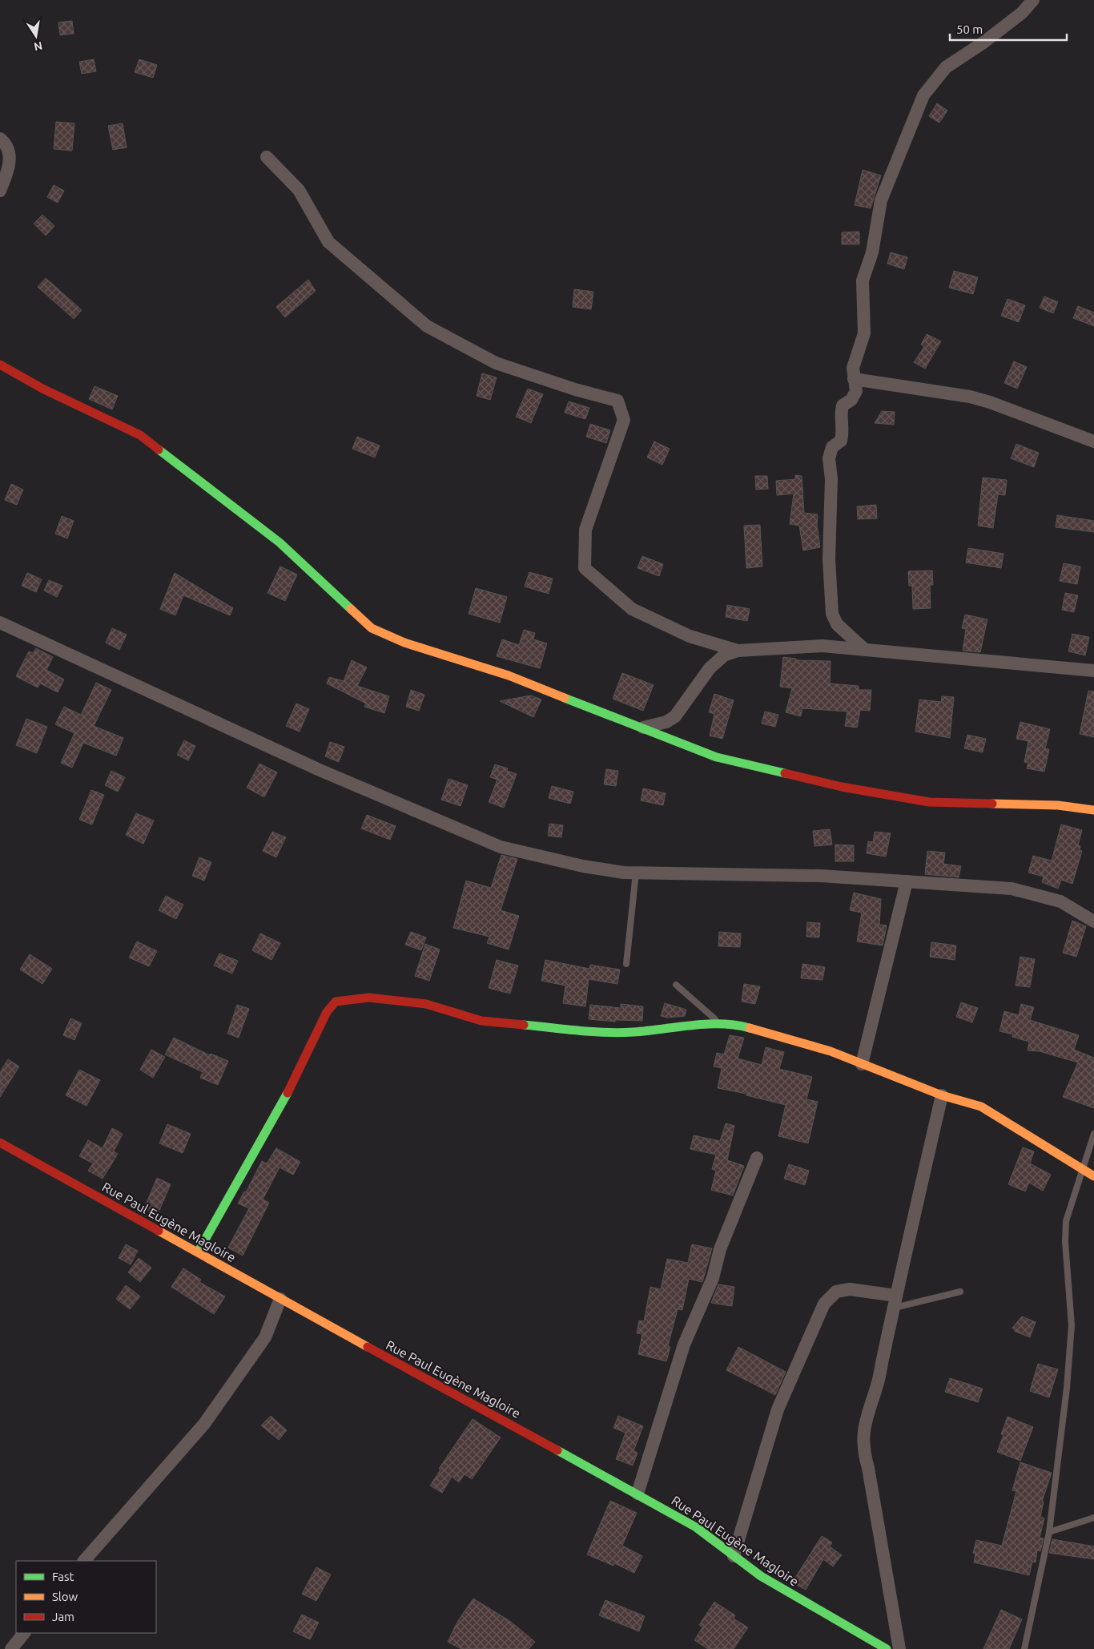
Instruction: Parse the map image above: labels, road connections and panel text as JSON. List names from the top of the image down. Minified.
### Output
{"streets":{"street":["Rue Paul Eugène Magloire"]},"legend":["Fast","Slow","Jam"],"scale_bar":"50 m","north":"bottom"}
